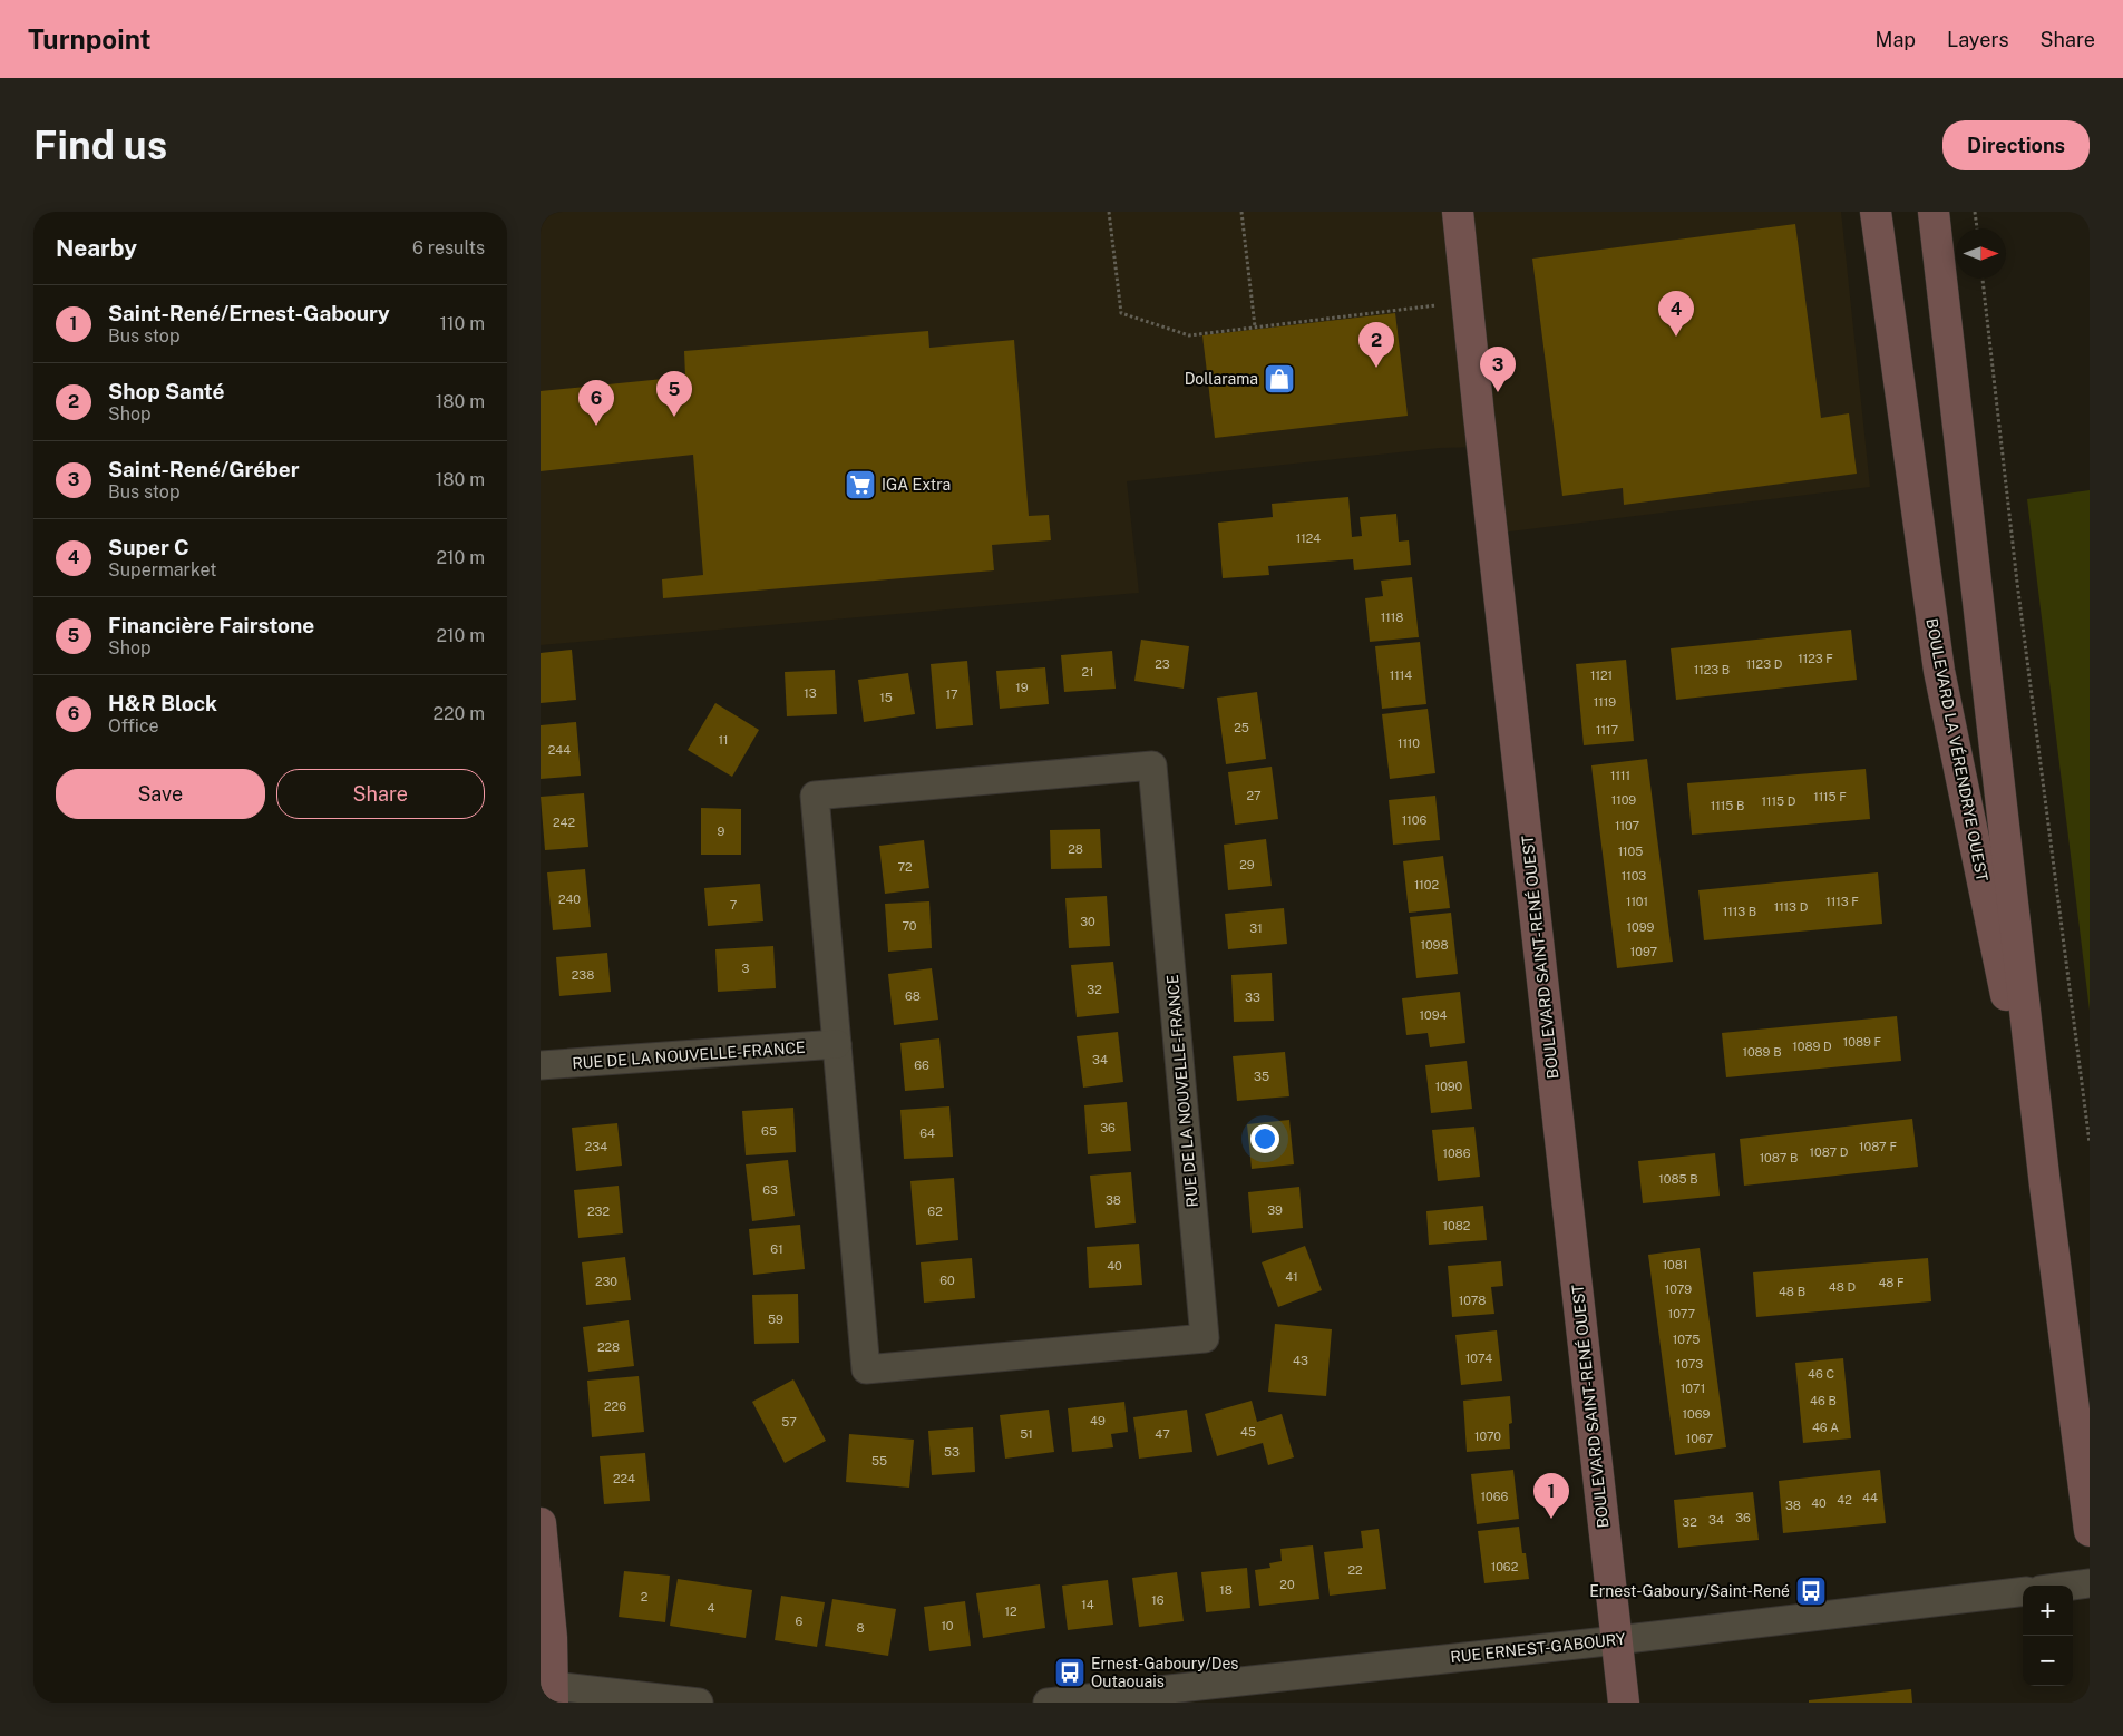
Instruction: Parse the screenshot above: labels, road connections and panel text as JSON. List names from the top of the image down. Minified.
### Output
{"streets":{"main road":["BOULEVARD LA VÉRENDRYE OUEST","BOULEVARD SAINT-RENÉ OUEST"],"street":["RUE DE LA NOUVELLE-FRANCE","RUE ERNEST-GABOURY"]},"crossings":[["BOULEVARD SAINT-RENÉ OUEST","RUE ERNEST-GABOURY"]],"places":{"shop":["Dollarama"],"supermarket":["IGA Extra"],"bus stop":["Ernest-Gaboury/Saint-René","Ernest-Gaboury/Des Outaouais"]},"house_numbers":["1124","1118","1123 F","23","1123 D","1123 B","21","1114","1121","19","13","17","15","1119","25","1117","11","1110","244","1111","27","1115 F","1109","1115 D","1115 B","1106","242","1107","9","28","1105","29","72","1103","1102","240","1101","1113 F","7","1113 D","1113 B","30","70","1099","31","1098","1097","3","238","32","68","33","1094","1089 F","1089 D","1089 B","34","66","35","1090","36","65","64","234","1087 F","1087 D","1086","1087 B","1085 B","63","38","39","232","62","1082","61","1081","40","41","60","230","48 F","48 D","1079","48 B","1078","1077","59","1075","228","1074","43","1073","46 C","1071","46 B","226","1069","49","57","46 A","45","51","47","1070","1067","53","55","224","1066","44","42","40","38","36","34","32","1062","22","20","18","2","16","14","4","12","6","10","8"],"north":"right","page":{"header":"Turnpoint","nav":["Map","Layers","Share"],"buttons":["Directions",["Save","Share"]],"title":"Find us","heading":["Nearby","6 results"],"list":[{"mark":"1","name":"Saint-René/Ernest-Gaboury","note":"Bus stop","value":"110 m"},{"mark":"2","name":"Shop Santé","note":"Shop","value":"180 m"},{"mark":"3","name":"Saint-René/Gréber","note":"Bus stop","value":"180 m"},{"mark":"4","name":"Super C","note":"Supermarket","value":"210 m"},{"mark":"5","name":"Financière Fairstone","note":"Shop","value":"210 m"},{"mark":"6","name":"H&R Block","note":"Office","value":"220 m"}],"pins":["4","2","3","5","6","1"],"map_buttons":["+","−"]}}
